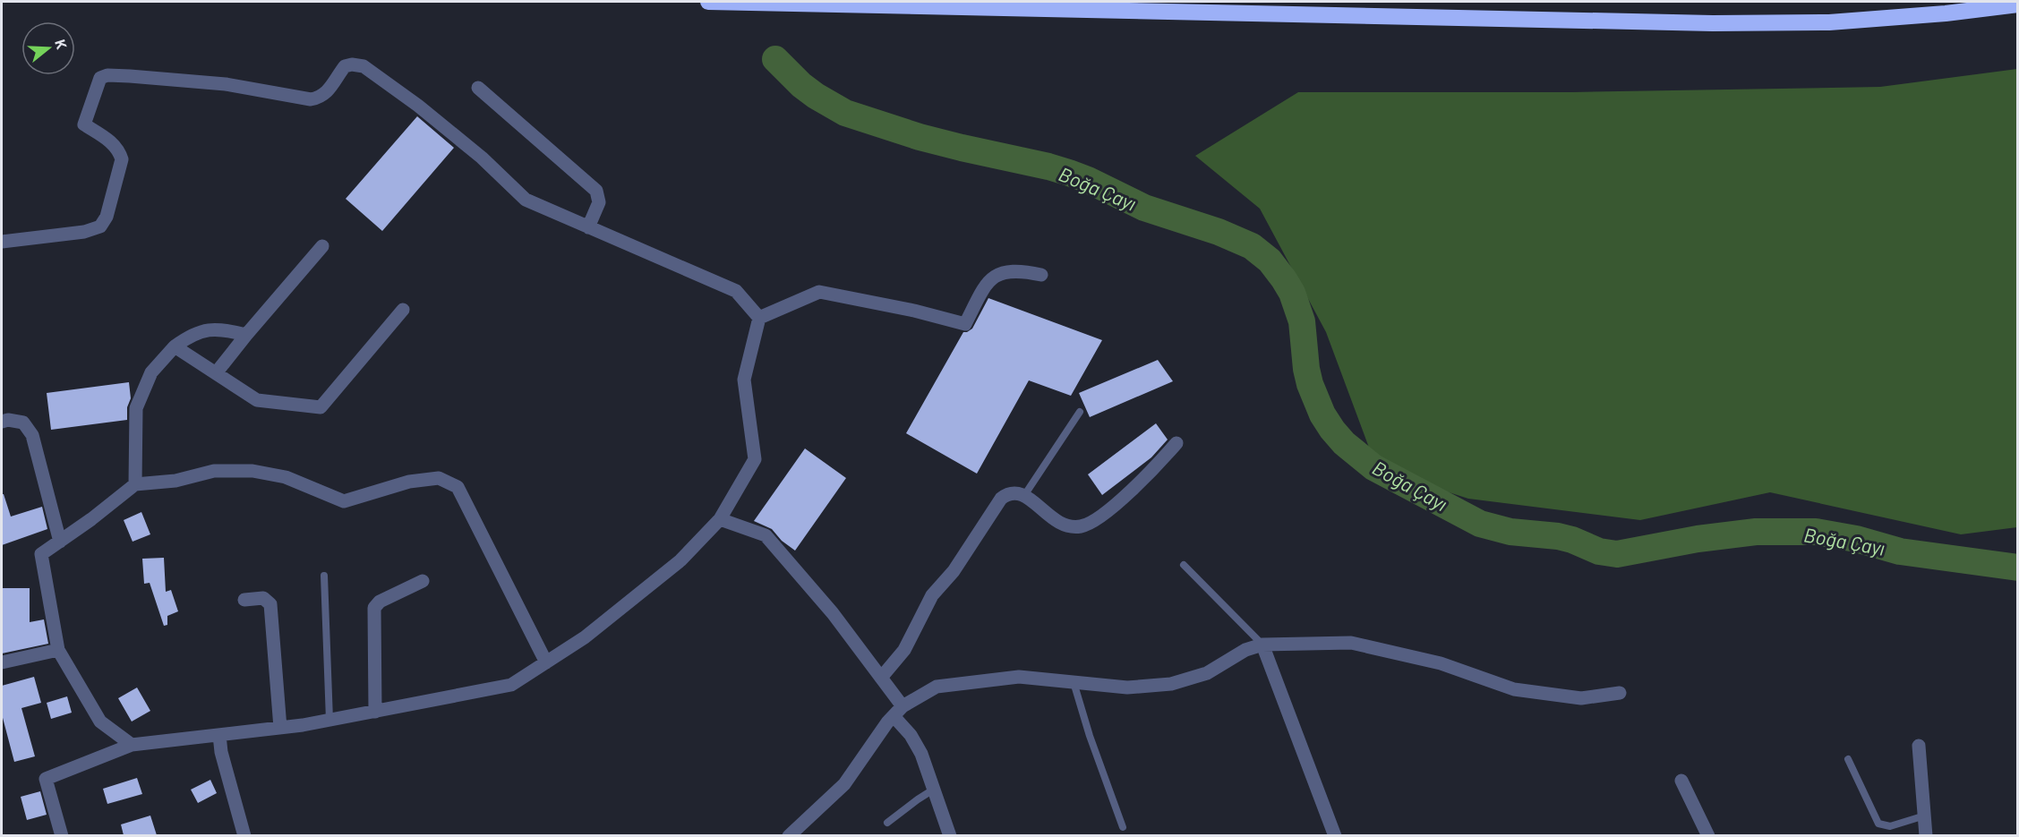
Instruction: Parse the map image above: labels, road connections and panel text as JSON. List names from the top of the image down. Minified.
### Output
{"water":["Boğa Çayı"],"north":"right"}
